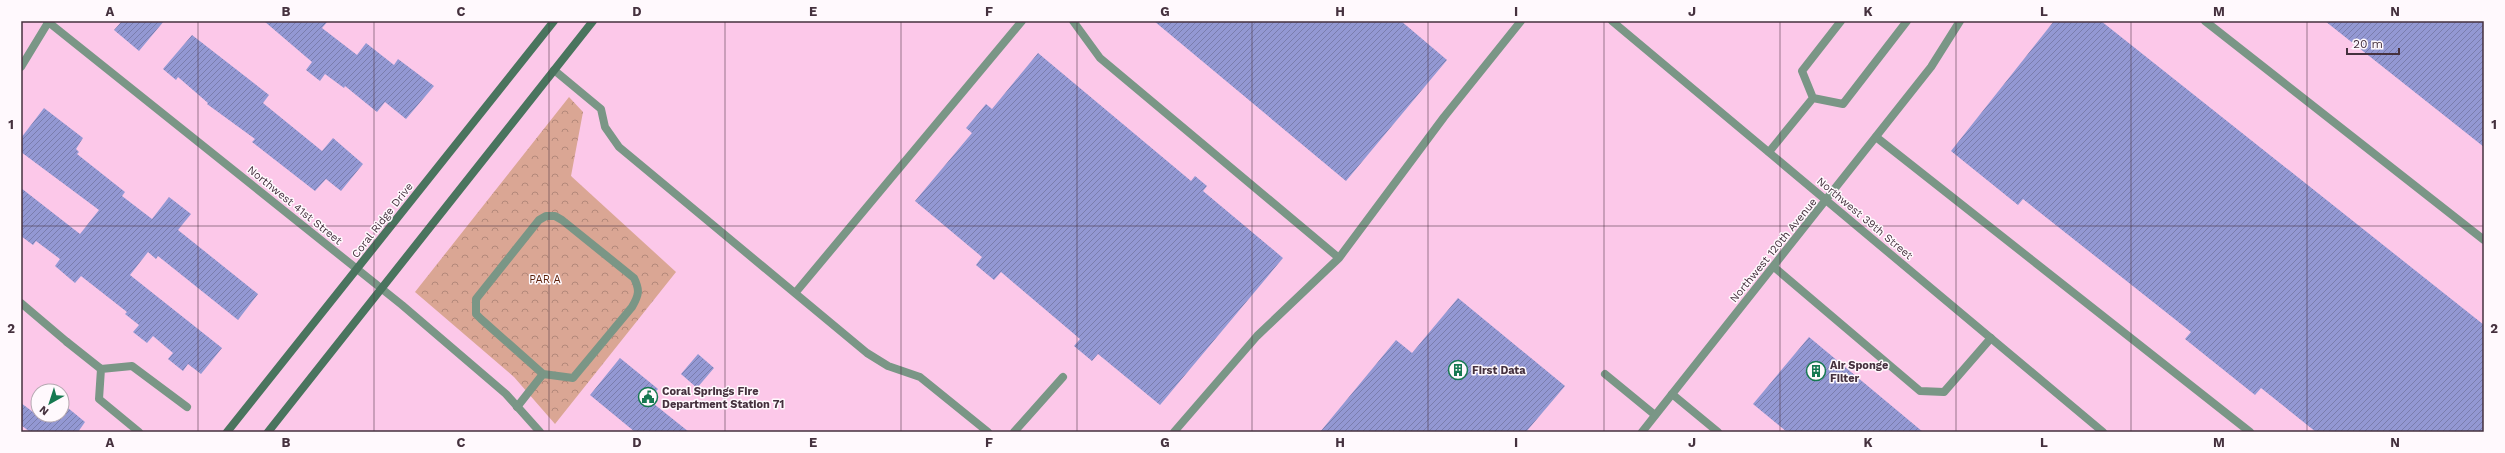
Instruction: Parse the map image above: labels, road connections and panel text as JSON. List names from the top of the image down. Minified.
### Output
{"streets":{"main road":["Coral Ridge Drive"],"street":["Northwest 41st Street","Northwest 39th Street","Northwest 120th Avenue"]},"crossings":[["Northwest 41st Street","Coral Ridge Drive"],["Northwest 39th Street","Northwest 120th Avenue"]],"parks":["PAR A"],"places":{"building":["First Data","Air Sponge Filter"],"public building":["Coral Springs Fire Department Station 71"]},"scale_bar":"20 m","north":"bottom left","grid":{"columns":["A","B","C","D","E","F","G","H","I","J","K","L","M","N"],"rows":["1","2"]}}
